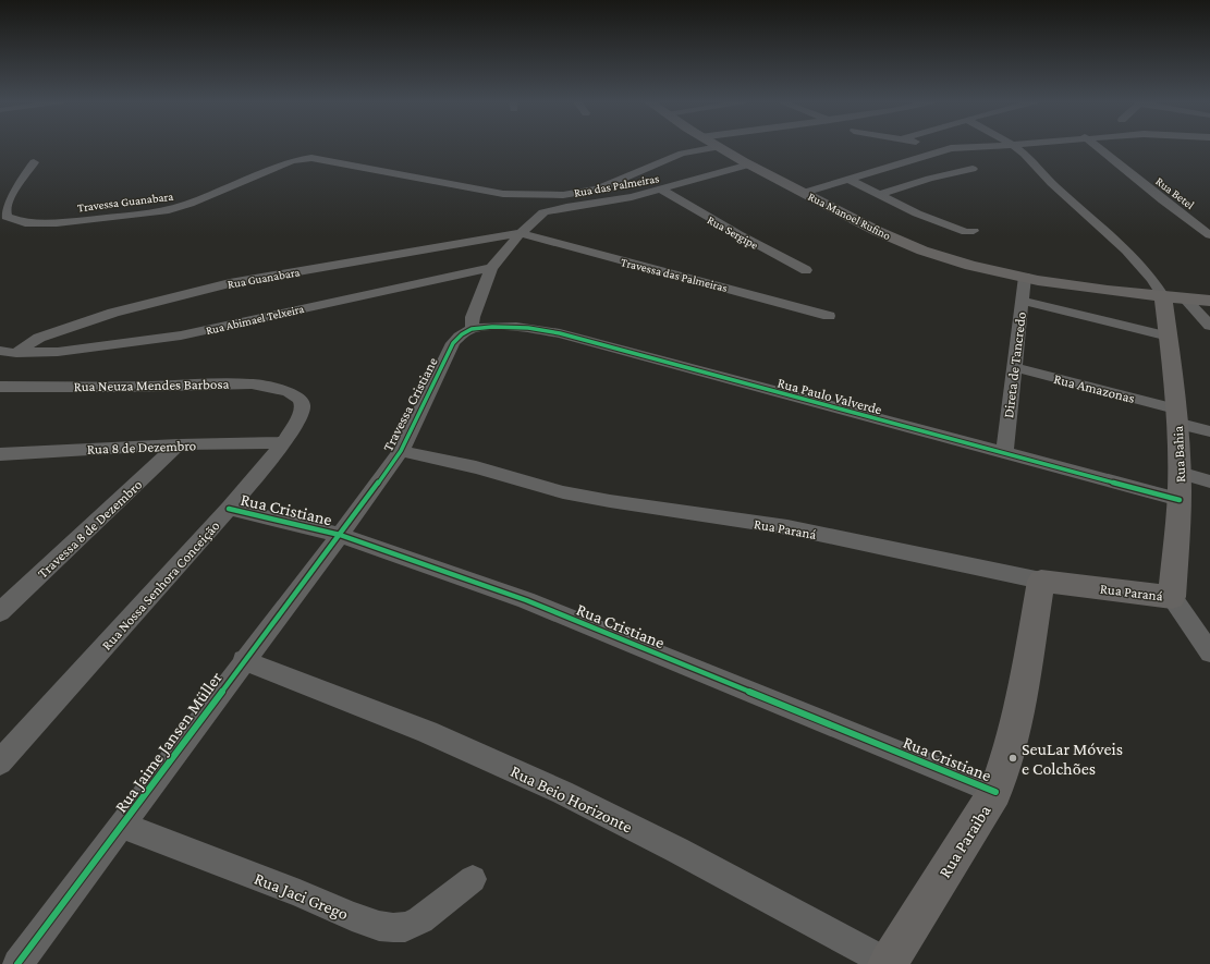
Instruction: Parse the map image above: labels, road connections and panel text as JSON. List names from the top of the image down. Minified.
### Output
{"streets":{"main road":["Rua Manoel Rufino","Rua Bahia","Rua Paraná","Rua Paraiba"],"street":["Rua das Palmeiras","Rua Betel","Travessa Guanabara","Rua Sergipe","Travessa das Palmeiras","Rua Guanabara","Rua Abimael Telxeira","Direta de Tancredo","Rua Neuza Mendes Barbosa","Rua Amazonas","Rua Paulo Valverde","Travessa Cristiane","Rua 8 de Dezembro","Rua Cristiane","Travessa 8 de Dezembro","Rua Nossa Senhora Conceição","Rua Jaime Jansen Müller","Rua Beio Horizonte","Rua Jaci Grego"]},"crossings":[["Rua das Palmeiras","Rua Manoel Rufino"],["Rua das Palmeiras","Rua Sergipe"],["Rua das Palmeiras","Travessa das Palmeiras"],["Rua das Palmeiras","Rua Guanabara"],["Rua das Palmeiras","Rua Abimael Telxeira"],["Rua das Palmeiras","Rua Paulo Valverde"],["Rua das Palmeiras","Travessa Cristiane"],["Travessa Guanabara","Rua Manoel Rufino"],["Rua Manoel Rufino","Direta de Tancredo"],["Rua Manoel Rufino","Rua Bahia"],["Travessa das Palmeiras","Rua Guanabara"],["Rua Guanabara","Rua Abimael Telxeira"],["Direta de Tancredo","Rua Amazonas"],["Direta de Tancredo","Rua Paulo Valverde"],["Rua Neuza Mendes Barbosa","Rua Nossa Senhora Conceição"],["Rua Amazonas","Rua Bahia"],["Rua Paulo Valverde","Travessa Cristiane"],["Rua Paulo Valverde","Rua Bahia"],["Travessa Cristiane","Rua Cristiane"],["Travessa Cristiane","Rua Paraná"],["Travessa Cristiane","Rua Jaime Jansen Müller"],["Rua 8 de Dezembro","Travessa 8 de Dezembro"],["Rua 8 de Dezembro","Rua Nossa Senhora Conceição"],["Rua Bahia","Rua Paraná"],["Rua Cristiane","Rua Nossa Senhora Conceição"],["Rua Cristiane","Rua Jaime Jansen Müller"],["Rua Cristiane","Rua Paraiba"],["Rua Paraná","Rua Paraiba"],["Rua Jaime Jansen Müller","Rua Beio Horizonte"],["Rua Jaime Jansen Müller","Rua Jaci Grego"],["Rua Beio Horizonte","Rua Paraiba"]],"places":["SeuLar Móveis e Colchões"]}
